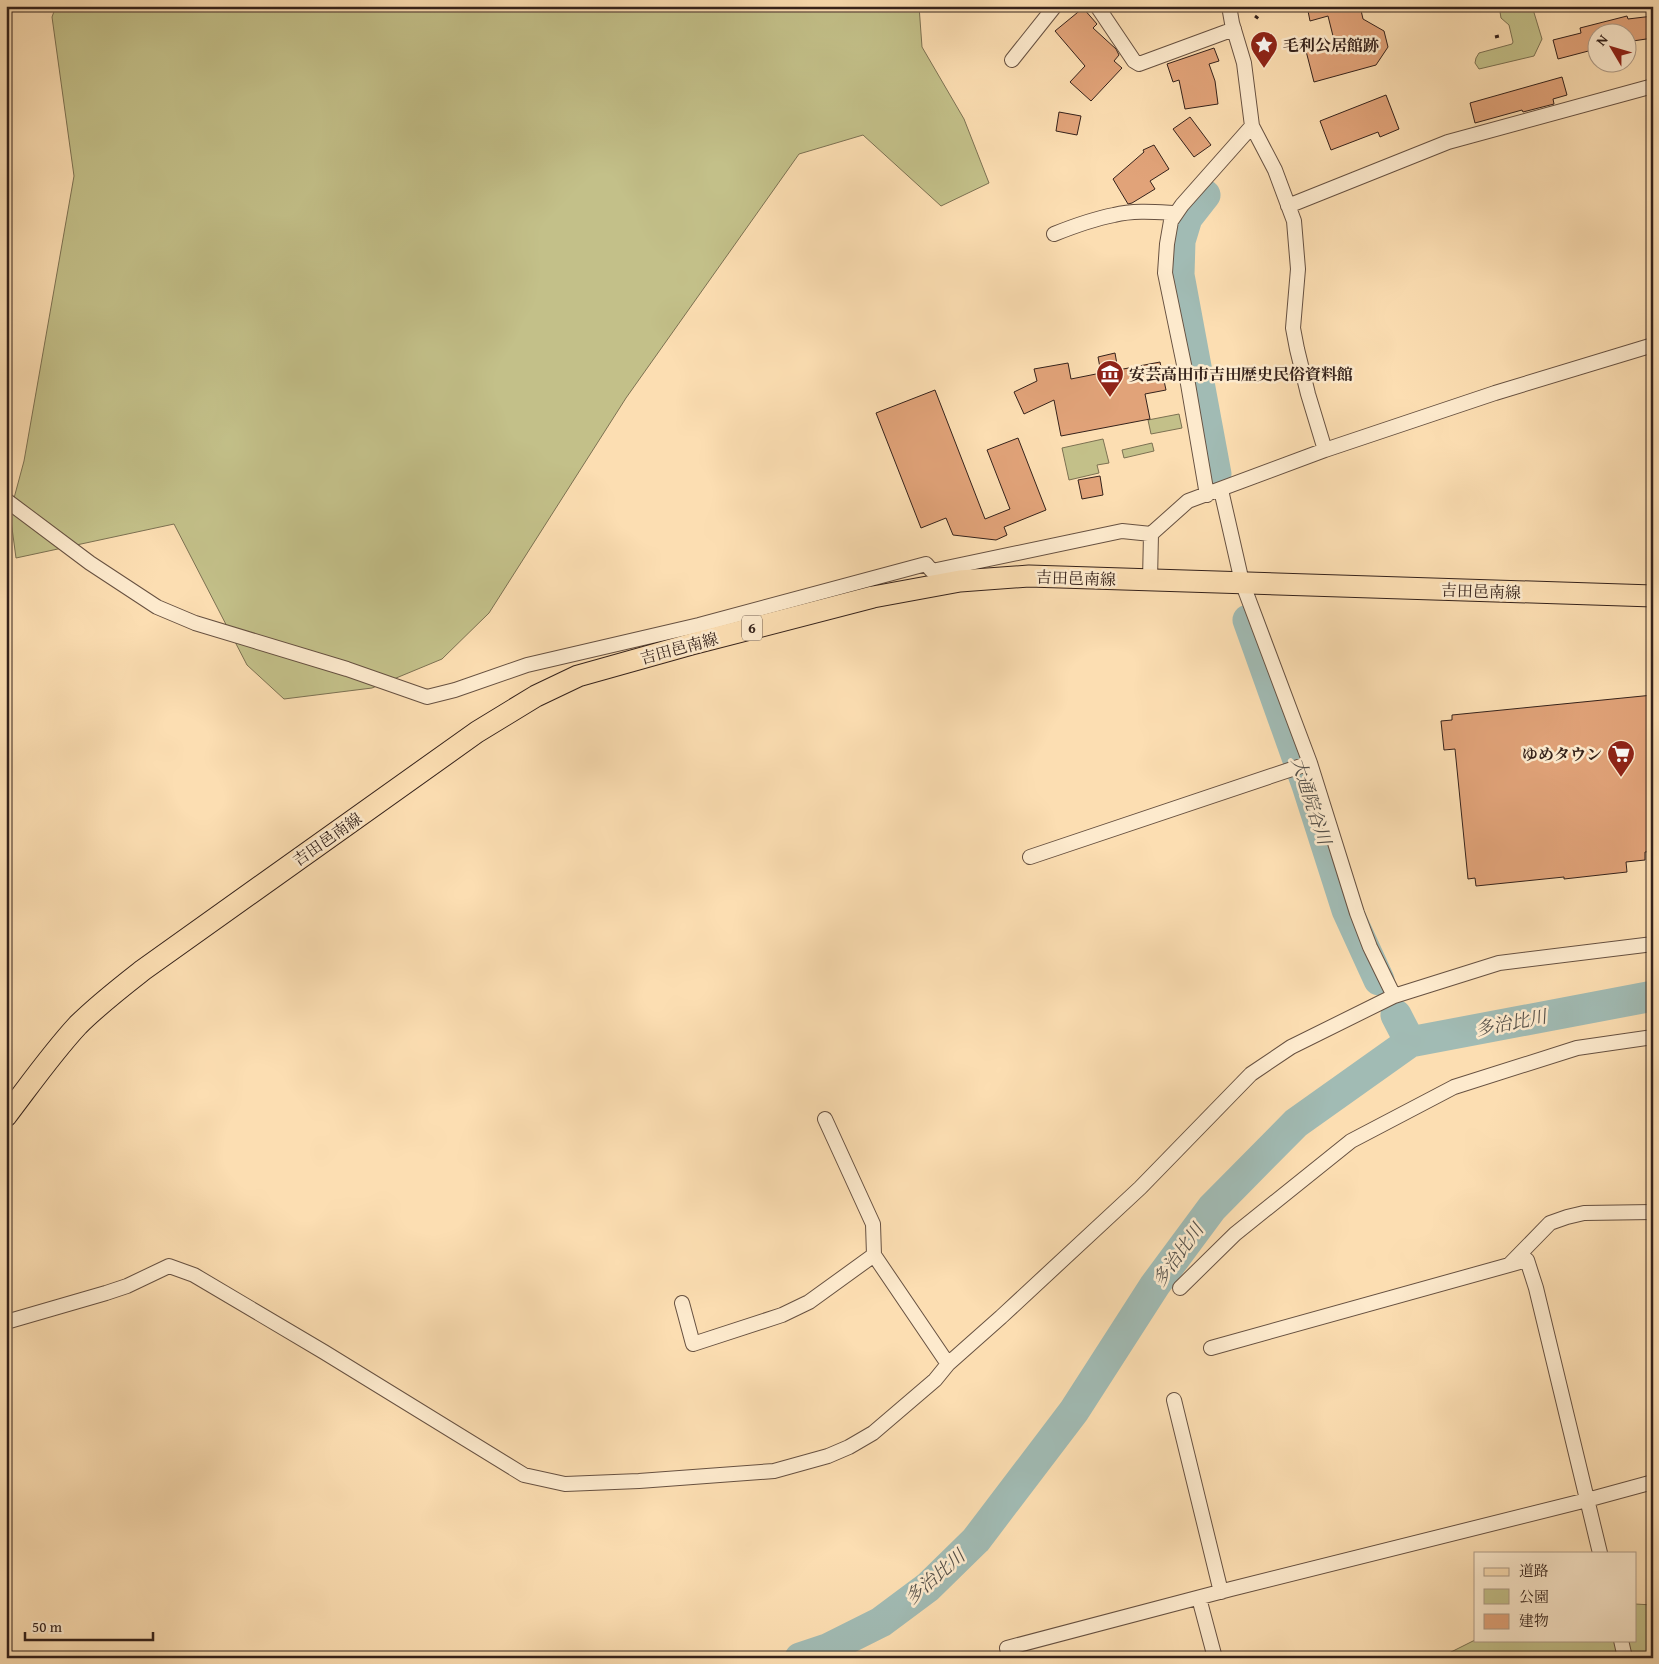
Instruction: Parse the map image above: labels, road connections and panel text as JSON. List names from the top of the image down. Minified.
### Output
{"streets":{"main road":["吉田邑南線","6"]},"water":["大通院谷川","多治比川"],"places":{"place":["毛利公居館跡"],"museum":["安芸高田市吉田歴史民俗資料館"],"supermarket":["ゆめタウン"]},"legend":["道路","公園","建物"],"scale_bar":"50 m","north":"top left"}
